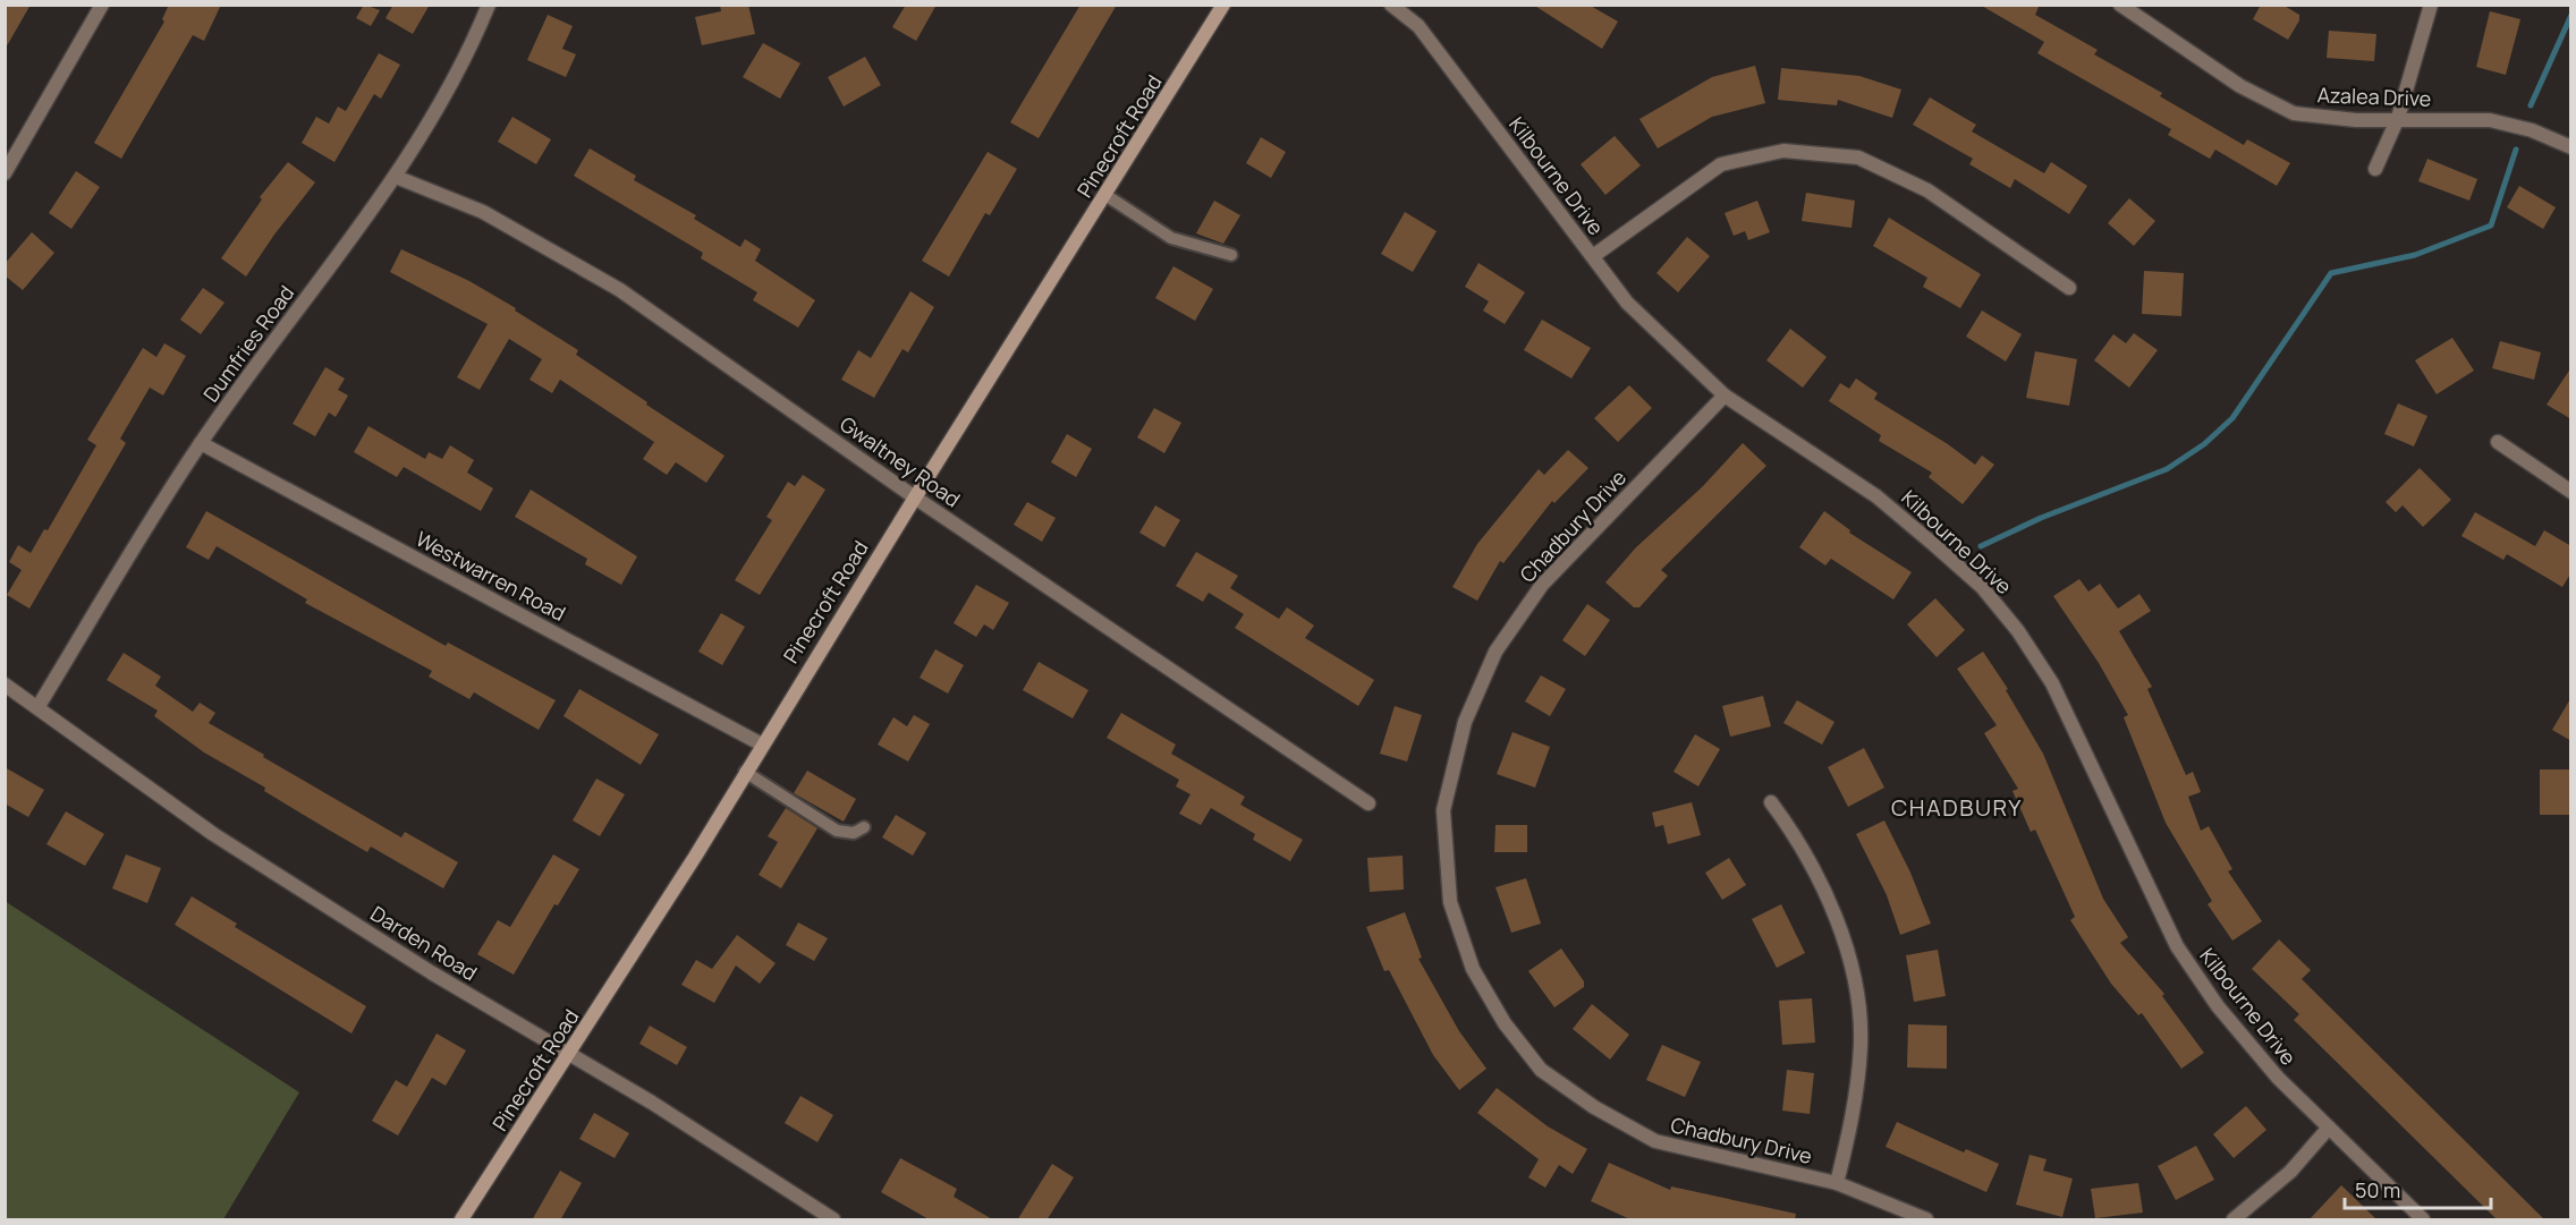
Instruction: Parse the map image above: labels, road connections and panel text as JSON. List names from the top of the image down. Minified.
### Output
{"streets":{"street":["Azalea Drive","Pinecroft Road","Kilbourne Drive","Dumfries Road","Gwaltney Road","Chadbury Drive","Westwarren Road","Darden Road"]},"crossings":[["Pinecroft Road","Gwaltney Road"],["Pinecroft Road","Westwarren Road"],["Pinecroft Road","Darden Road"],["Kilbourne Drive","Chadbury Drive"],["Dumfries Road","Gwaltney Road"],["Dumfries Road","Westwarren Road"],["Dumfries Road","Darden Road"]],"districts":["CHADBURY"],"scale_bar":"50 m"}
